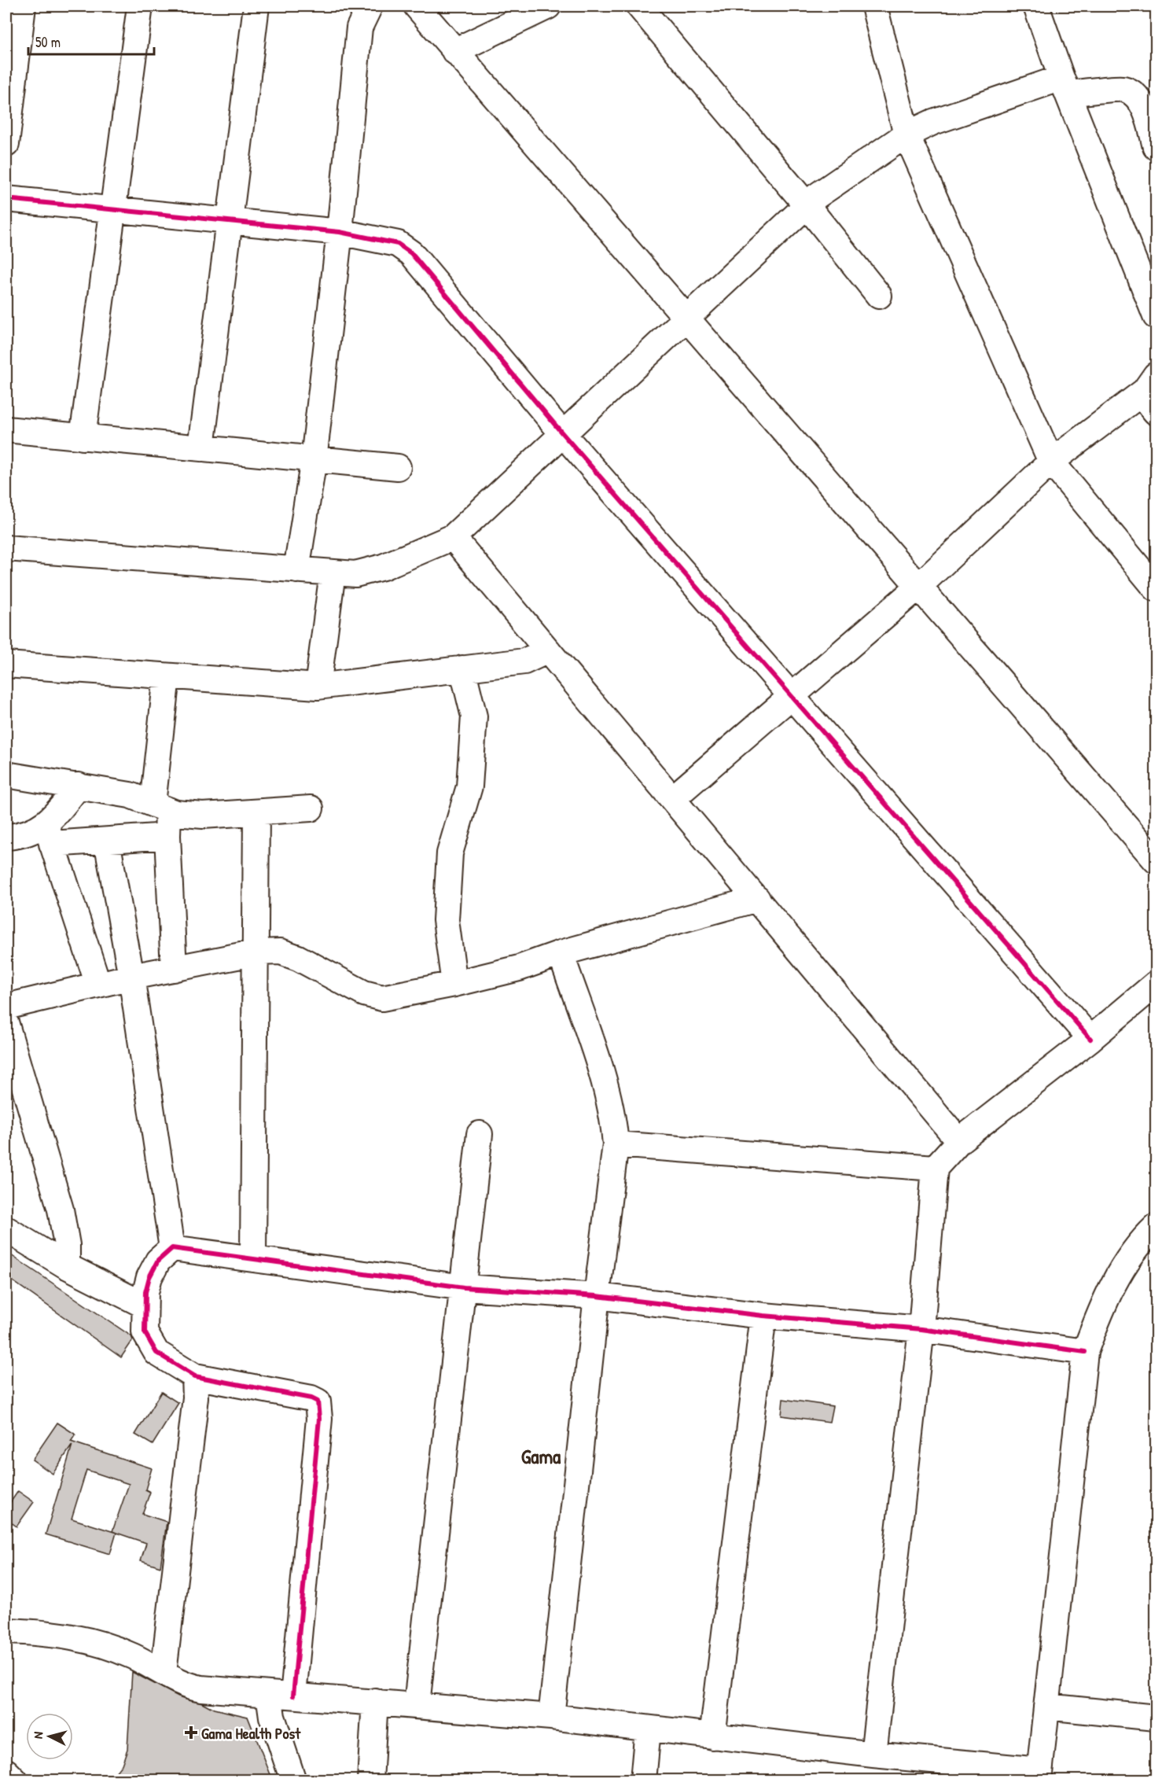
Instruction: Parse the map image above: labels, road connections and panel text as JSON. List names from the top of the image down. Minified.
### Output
{"districts":["Gama"],"places":{"health":["Gama Health Post"]},"scale_bar":"50 m","north":"left"}
